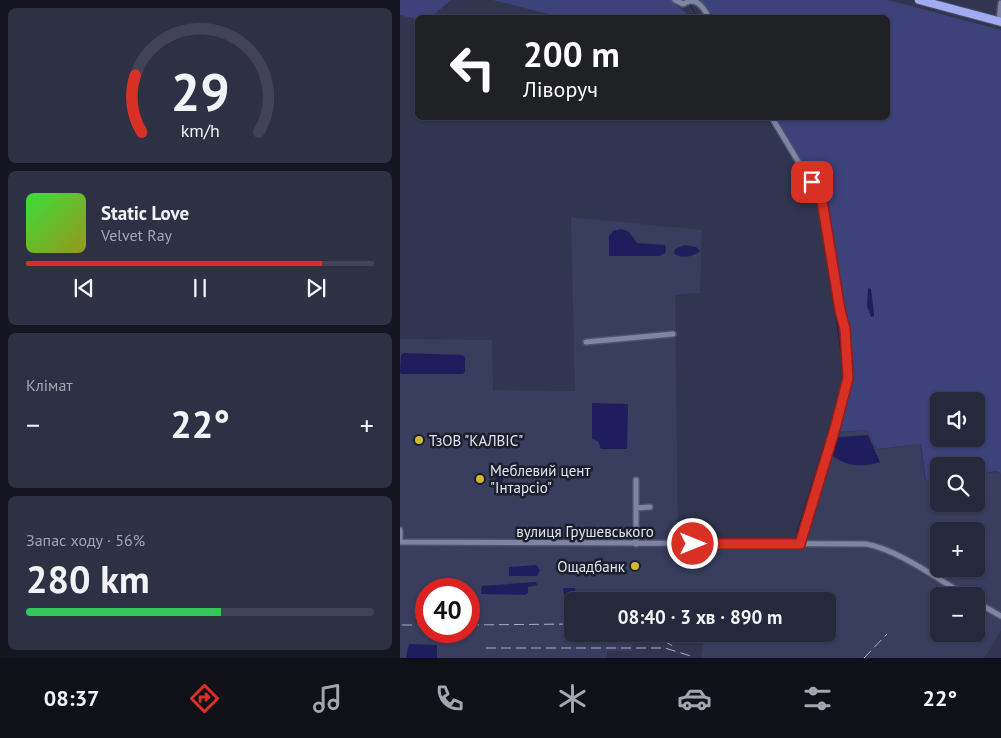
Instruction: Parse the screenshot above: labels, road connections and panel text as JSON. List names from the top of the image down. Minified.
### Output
{"streets":{"street":["вулиця Грушевського"]},"places":["ТзОВ \"КАЛВІС\"","Меблевий цент \"Інтарсіо\"","Ощадбанк"],"page":{"turn":["200 m","Ліворуч"],"song":["Static Love","Velvet Ray"],"tile":["Клімат",["Запас ходу · 56%","280 km"]],"map_buttons":["+","−"],"heat":["−","22°","+"],"limit":"40","trip":"08:40 · 3 хв · 890 m","tabs":["08:37","22°"],"gauge":["29","km/h"]}}
